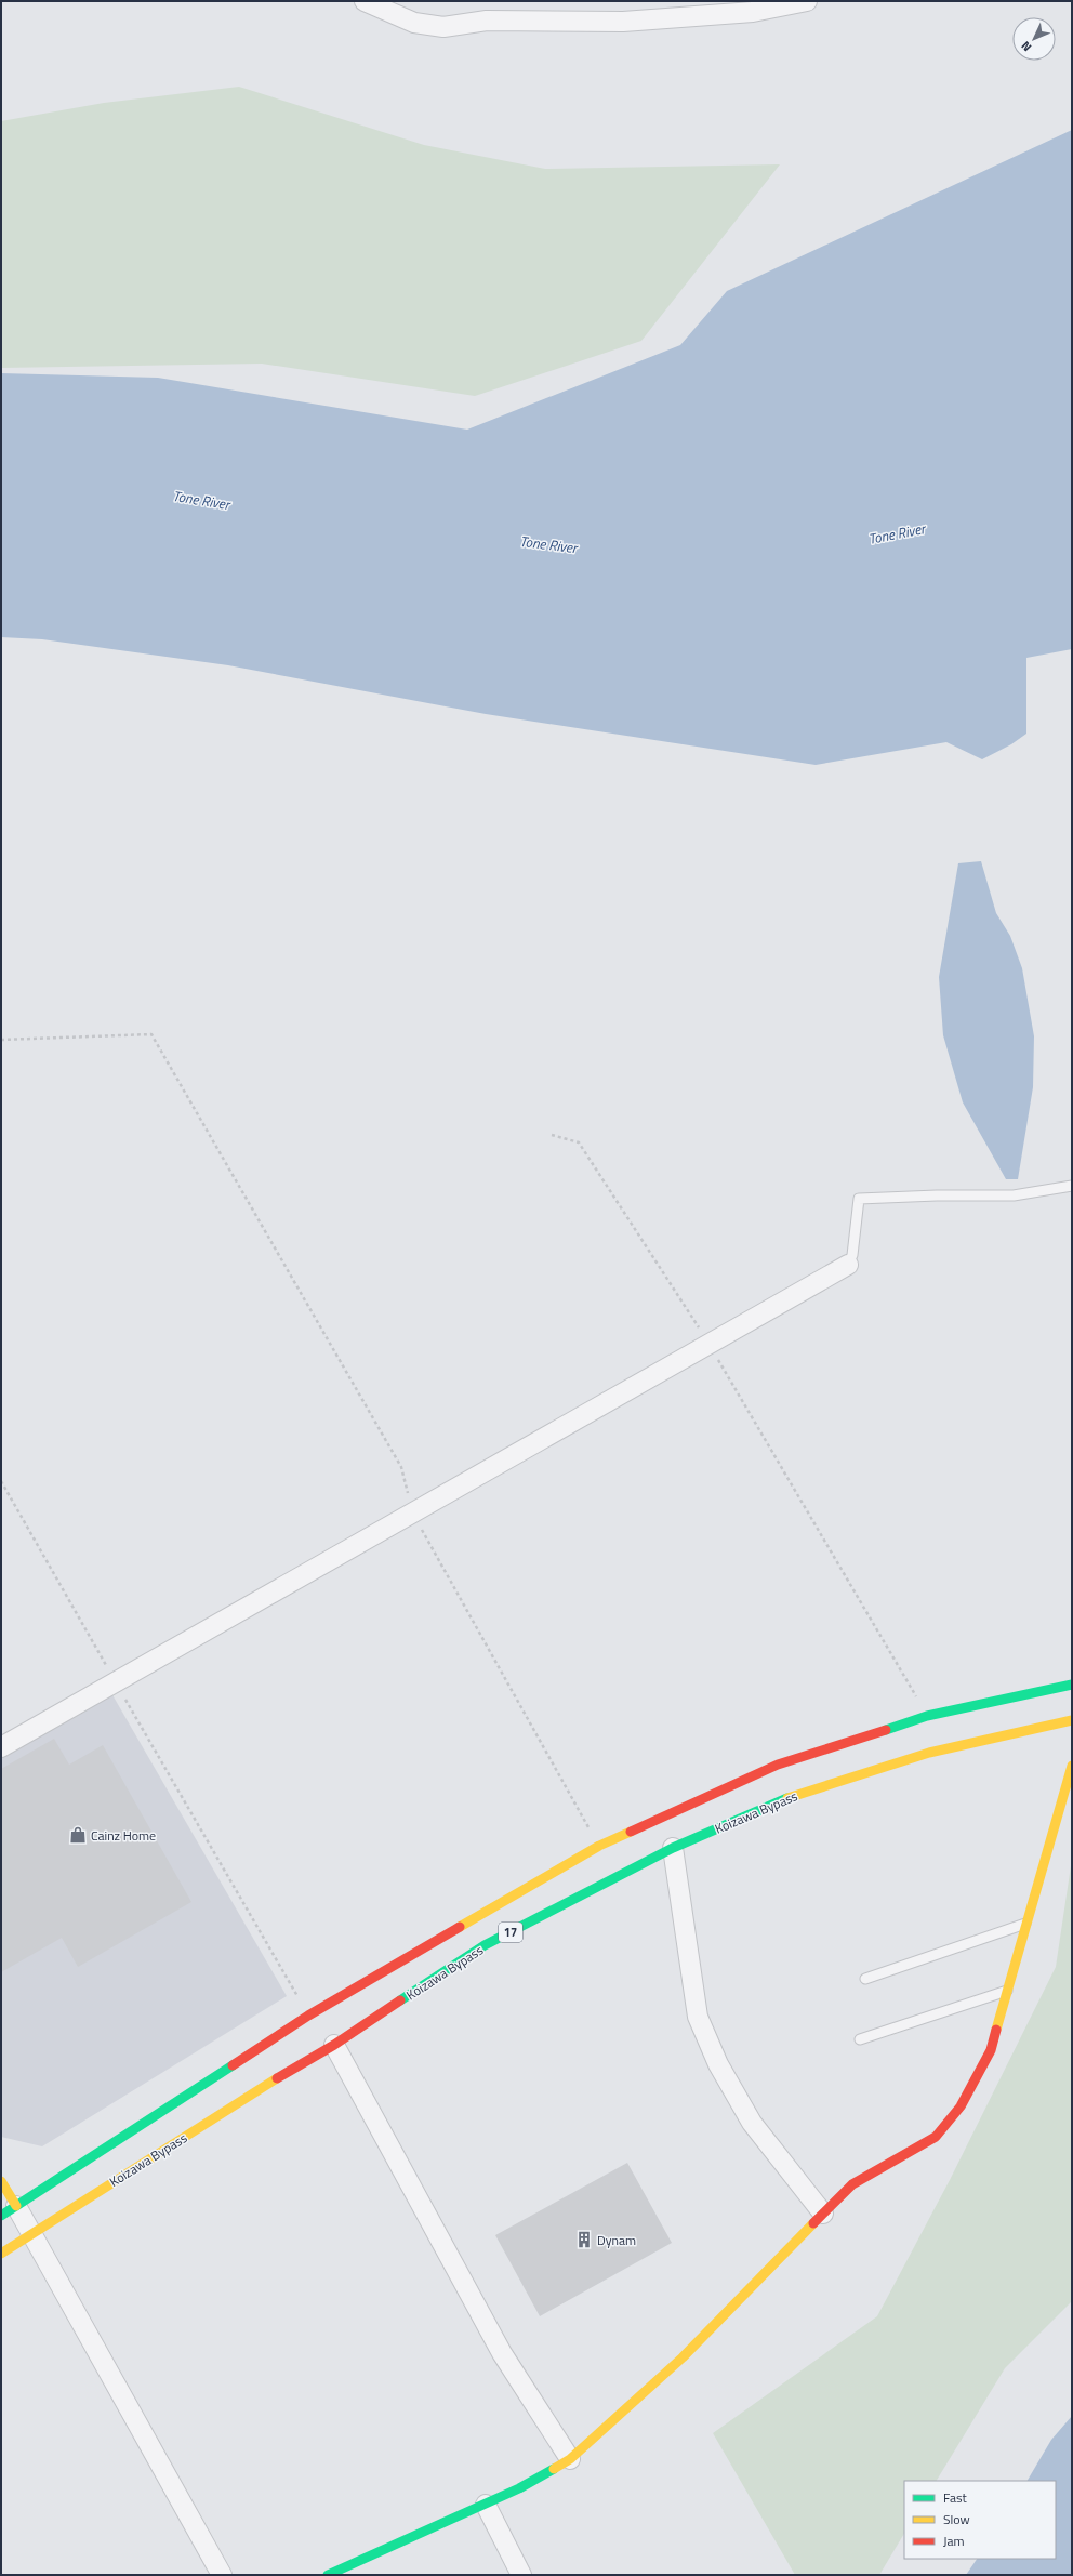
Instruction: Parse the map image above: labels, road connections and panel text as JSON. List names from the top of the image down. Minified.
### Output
{"streets":{"main road":["Koizawa Bypass","17"]},"water":["Tone River"],"places":{"shop":["Cainz Home"],"building":["Dynam"]},"legend":["Fast","Slow","Jam"],"north":"bottom left"}
